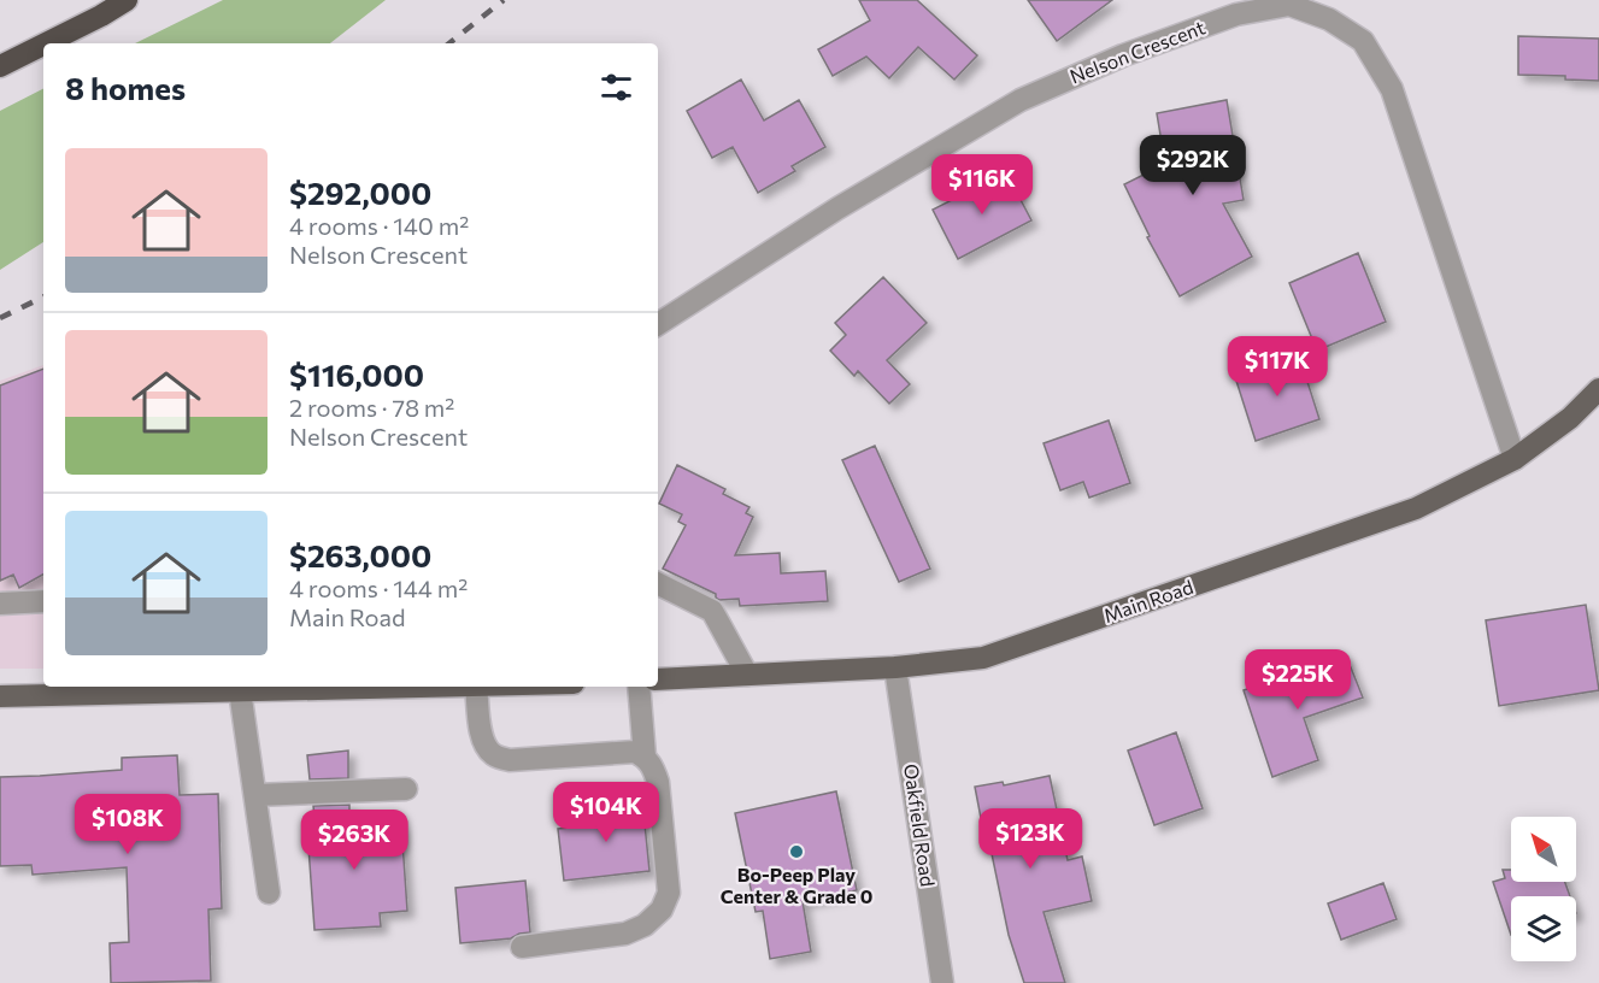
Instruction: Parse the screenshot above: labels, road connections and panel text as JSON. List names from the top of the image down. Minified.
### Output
{"streets":{"main road":["Main Road"],"street":["Nelson Crescent","Oakfield Road"]},"crossings":[["Nelson Crescent","Main Road"],["Main Road","Oakfield Road"]],"places":["Bo-Peep Play Center & Grade 0"],"north":"top left","page":{"heading":"8 homes","list":[{"name":"$292,000","note":"4 rooms · 140 m² · Nelson Crescent"},{"name":"$116,000","note":"2 rooms · 78 m² · Nelson Crescent"},{"name":"$263,000","note":"4 rooms · 144 m² · Main Road"}],"price":["$292K","$116K","$117K","$225K","$104K","$108K","$123K","$263K"]}}
